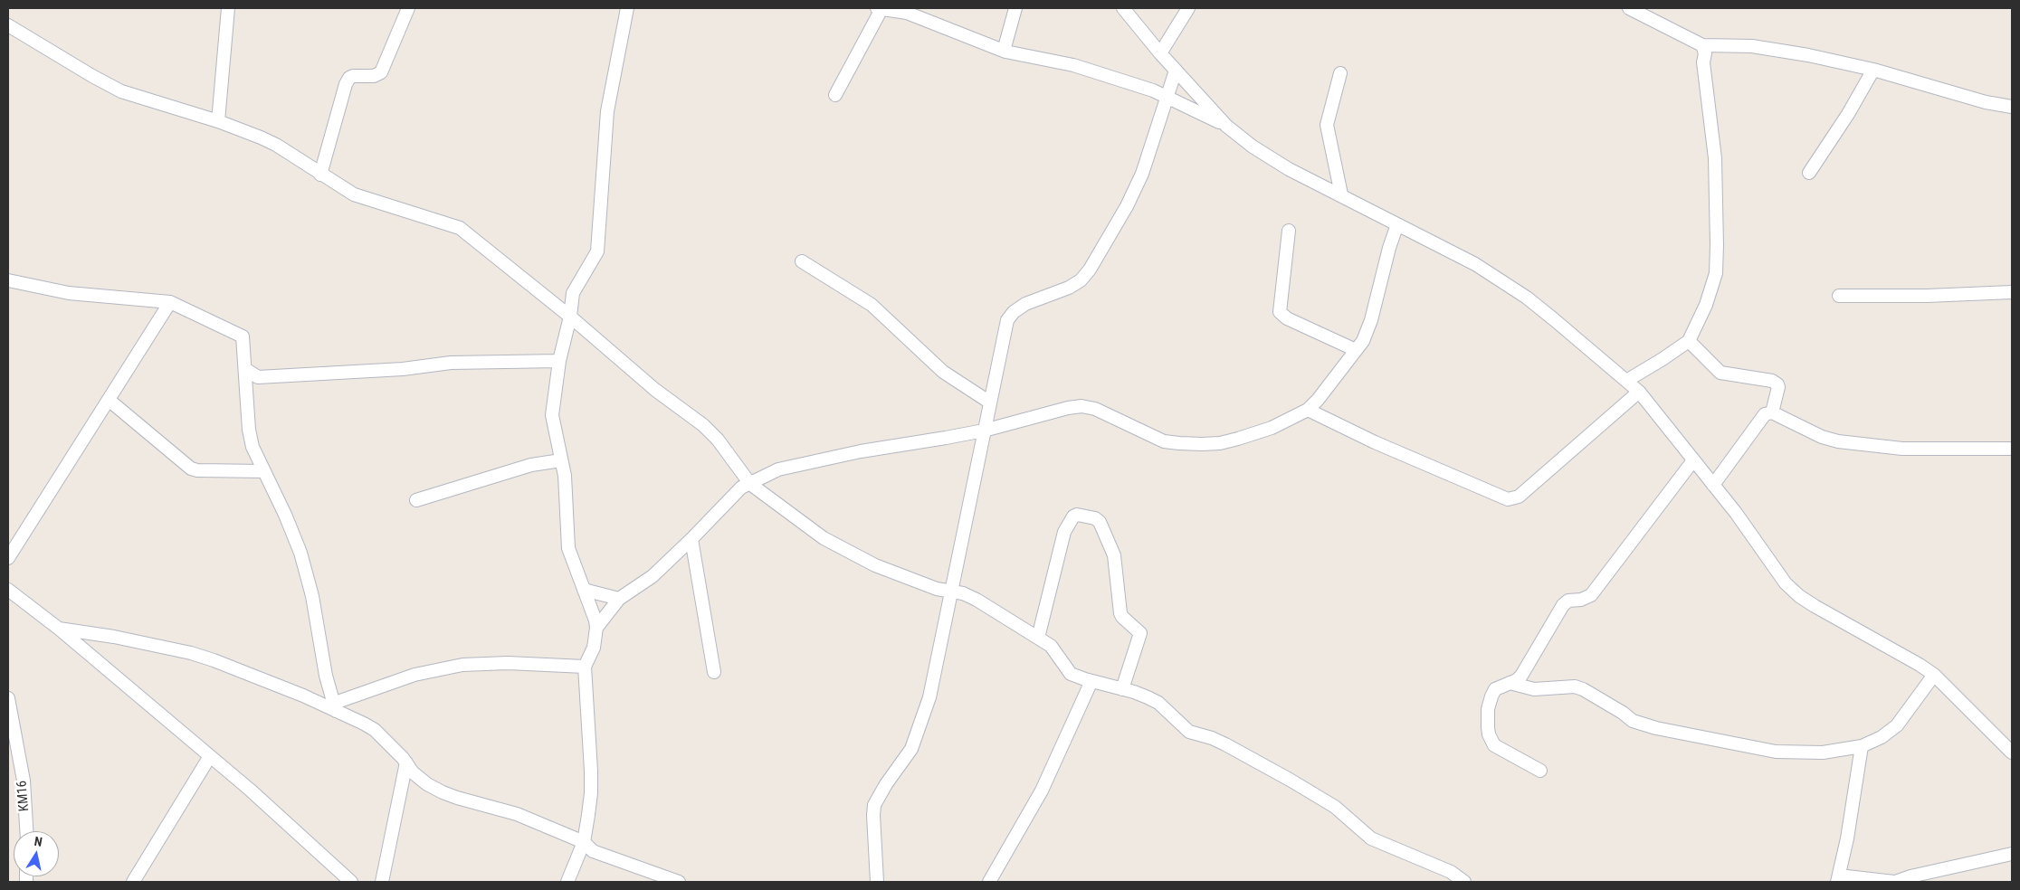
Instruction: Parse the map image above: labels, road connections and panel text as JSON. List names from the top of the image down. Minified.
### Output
{"streets":{"street":["KM16"]},"north":"top"}
